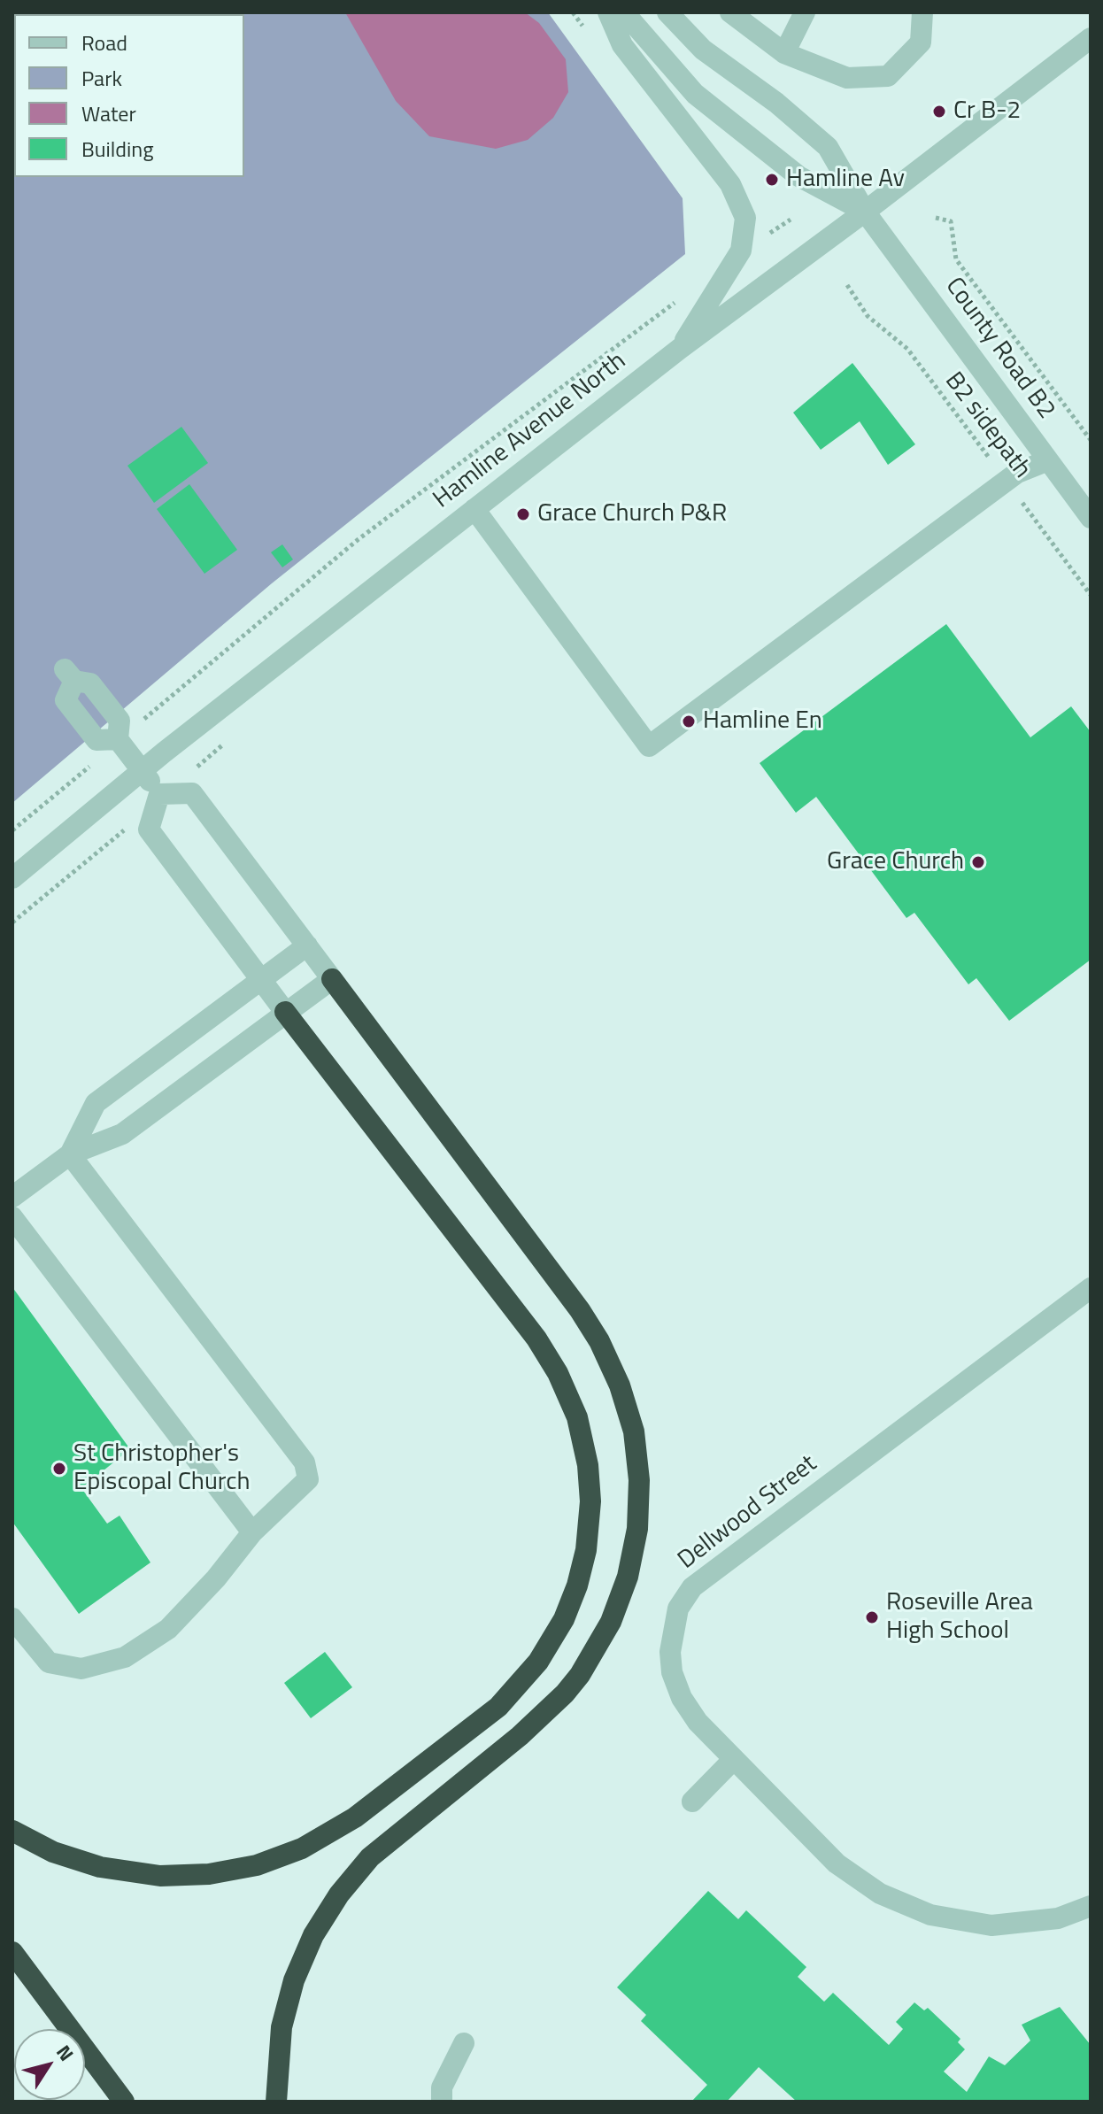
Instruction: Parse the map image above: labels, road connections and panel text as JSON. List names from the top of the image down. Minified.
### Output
{"streets":{"street":["County Road B2","Hamline Avenue North","Dellwood Street"],"path":["B2 sidepath"]},"crossings":[["County Road B2","Hamline Avenue North"]],"places":["Cr B-2","Hamline Av","Grace Church P&R","Hamline En","Grace Church","St Christopher's Episcopal Church","Roseville Area High School"],"legend":["Road","Park","Water","Building"],"north":"top right"}
